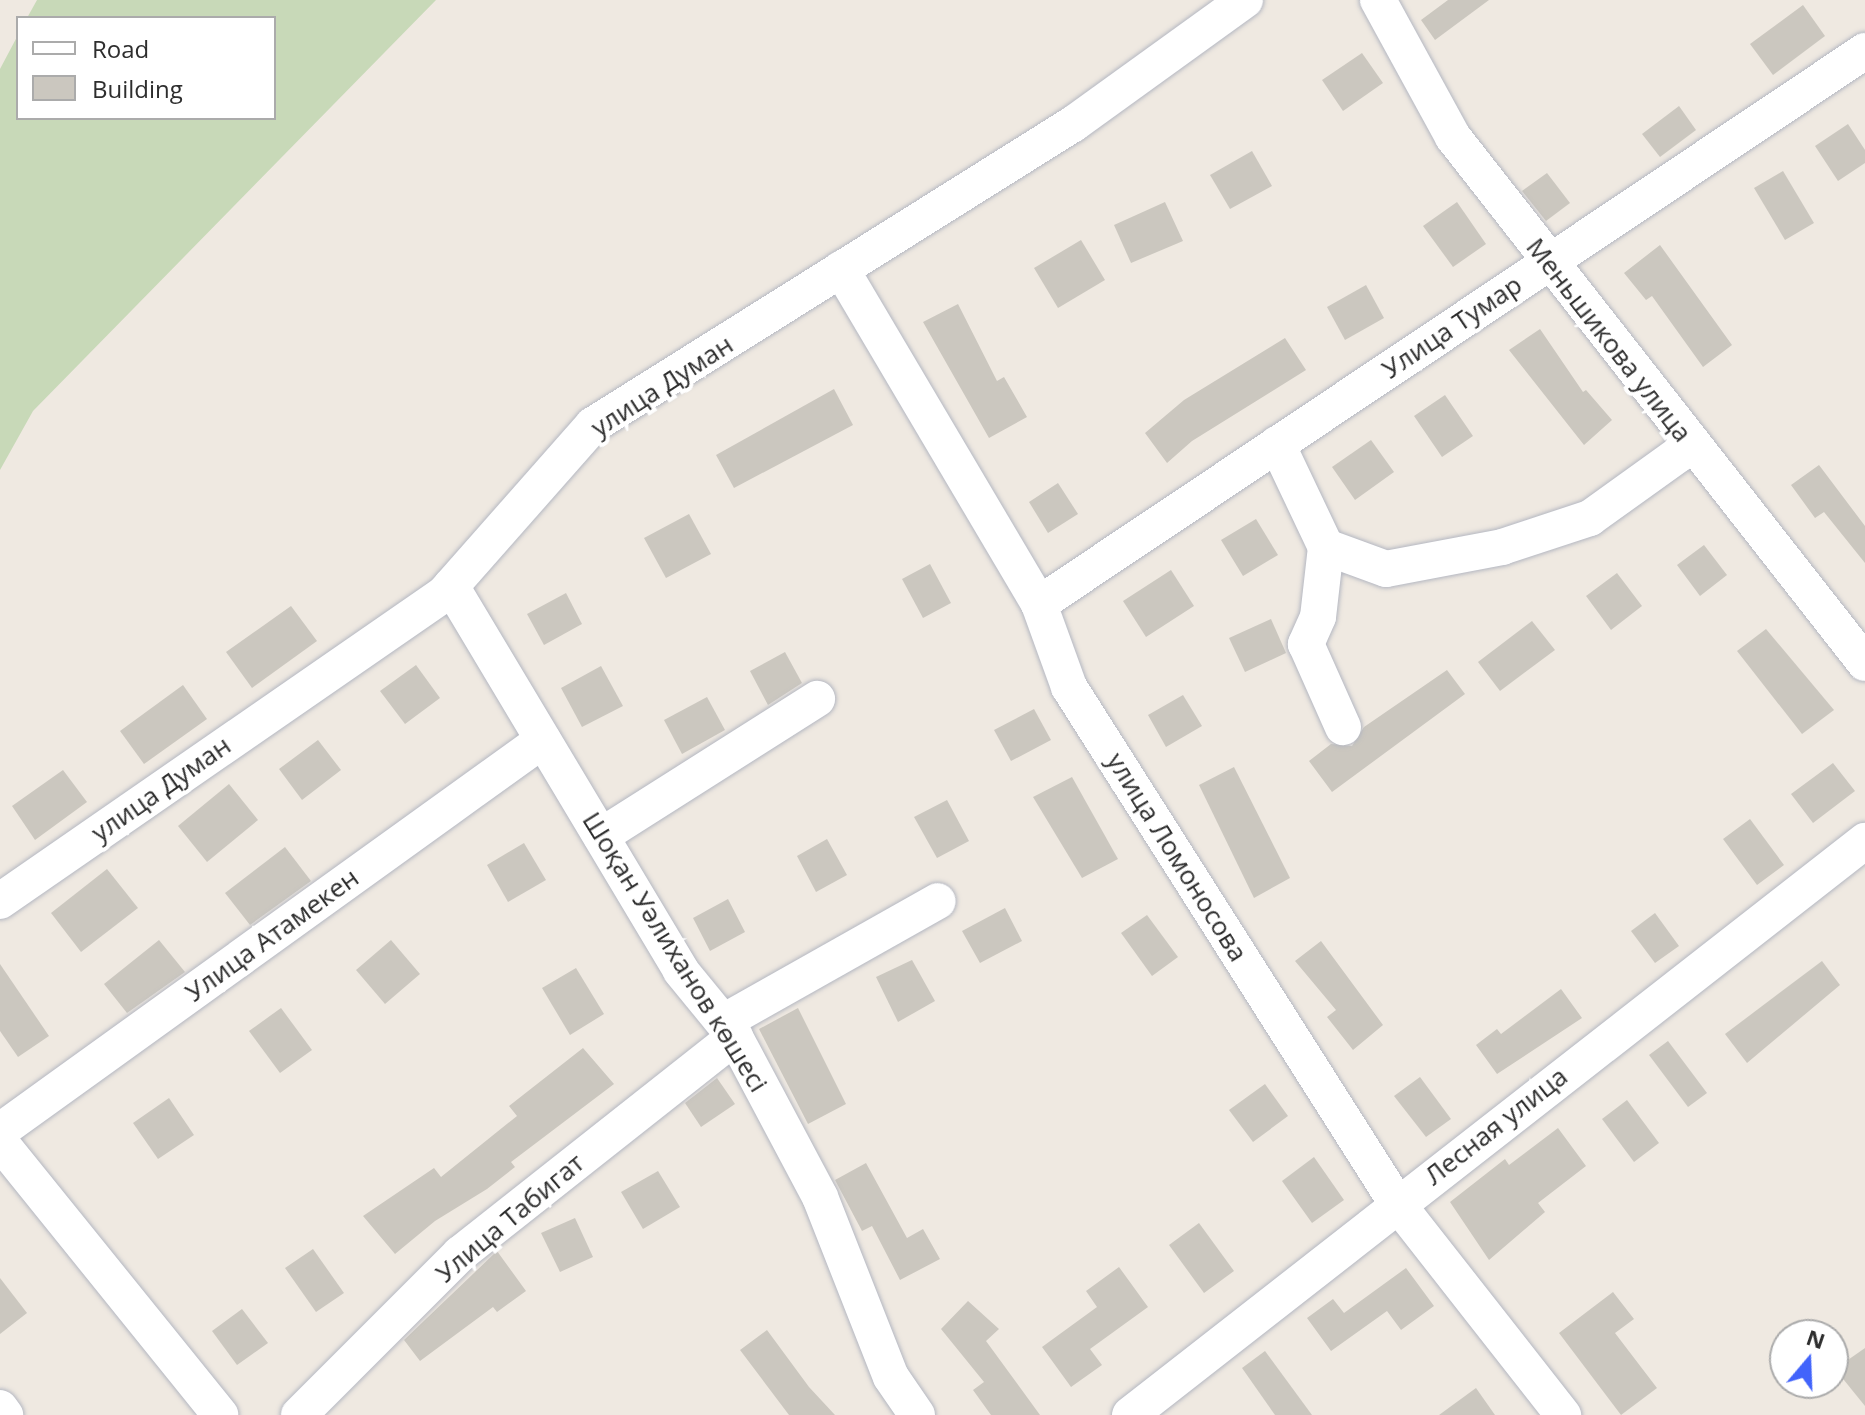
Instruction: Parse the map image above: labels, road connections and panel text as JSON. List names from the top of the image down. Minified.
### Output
{"streets":{"street":["Улица Тумар","Меньшикова улица","улица Думан","улица Ломоносова","Улица Атамекен","Шоқан Уәлиханов көшесі","Лесная улица","Улица Табигат"]},"crossings":[["Улица Тумар","Меньшикова улица"],["Улица Тумар","улица Ломоносова"],["улица Думан","улица Ломоносова"],["улица Думан","Шоқан Уәлиханов көшесі"],["улица Ломоносова","Лесная улица"],["Улица Атамекен","Шоқан Уәлиханов көшесі"],["Шоқан Уәлиханов көшесі","Улица Табигат"]],"legend":["Road","Building"],"north":"top"}
